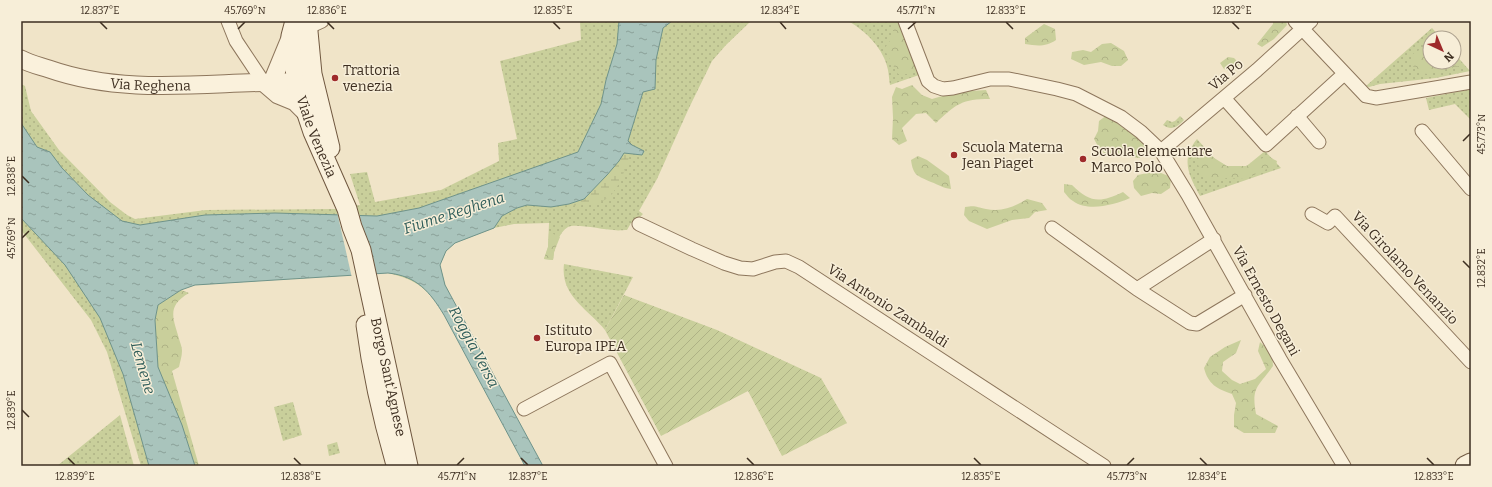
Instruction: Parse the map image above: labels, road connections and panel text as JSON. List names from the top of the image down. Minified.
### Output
{"streets":{"main road":["Viale Venezia","Borgo Sant'Agnese"],"street":["Via Po","Via Reghena","Via Girolamo Venanzio","Via Ernesto Degani","Via Antonio Zambaldi"]},"crossings":[["Via Po","Via Ernesto Degani"],["Via Reghena","Viale Venezia"],["Viale Venezia","Borgo Sant'Agnese"]],"water":["Fiume Reghena","Roggia Versa","Lemene"],"places":["Trattoria venezia","Scuola Materna Jean Piaget","Scuola elementare Marco Polo","Istituto Europa IPEA"],"north":"bottom right","coordinates":["12.837°E","45.769°N","12.836°E","12.835°E","12.834°E","45.771°N","12.833°E","12.832°E","45.773°N","12.838°E","12.839°E"]}
